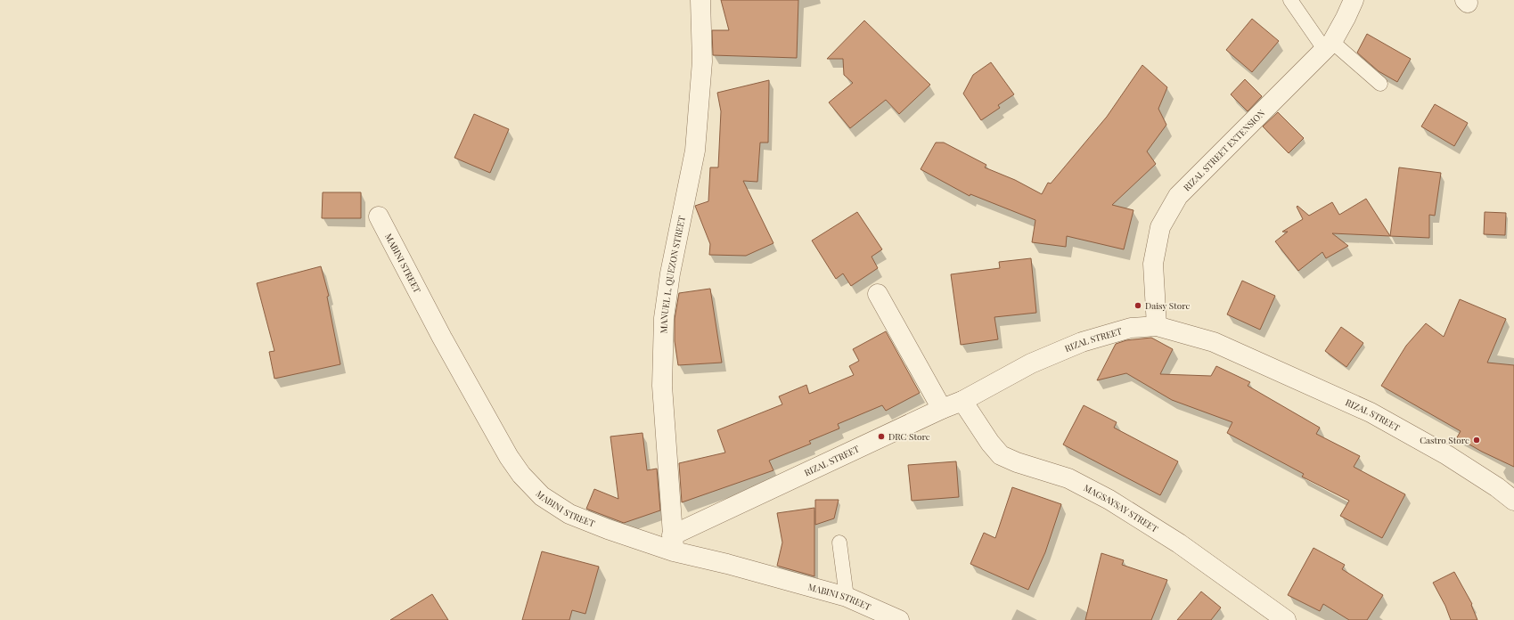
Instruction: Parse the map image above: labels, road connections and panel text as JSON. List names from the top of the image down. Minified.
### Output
{"streets":{"street":["RIZAL STREET EXTENSION","MABINI STREET","MANUEL L. QUEZON STREET","RIZAL STREET","MAGSAYSAY STREET"]},"crossings":[["RIZAL STREET EXTENSION","RIZAL STREET"],["MABINI STREET","MANUEL L. QUEZON STREET"],["MABINI STREET","RIZAL STREET"],["MANUEL L. QUEZON STREET","RIZAL STREET"],["RIZAL STREET","MAGSAYSAY STREET"]],"places":["Daisy Store","DRC Store","Castro Store"]}
